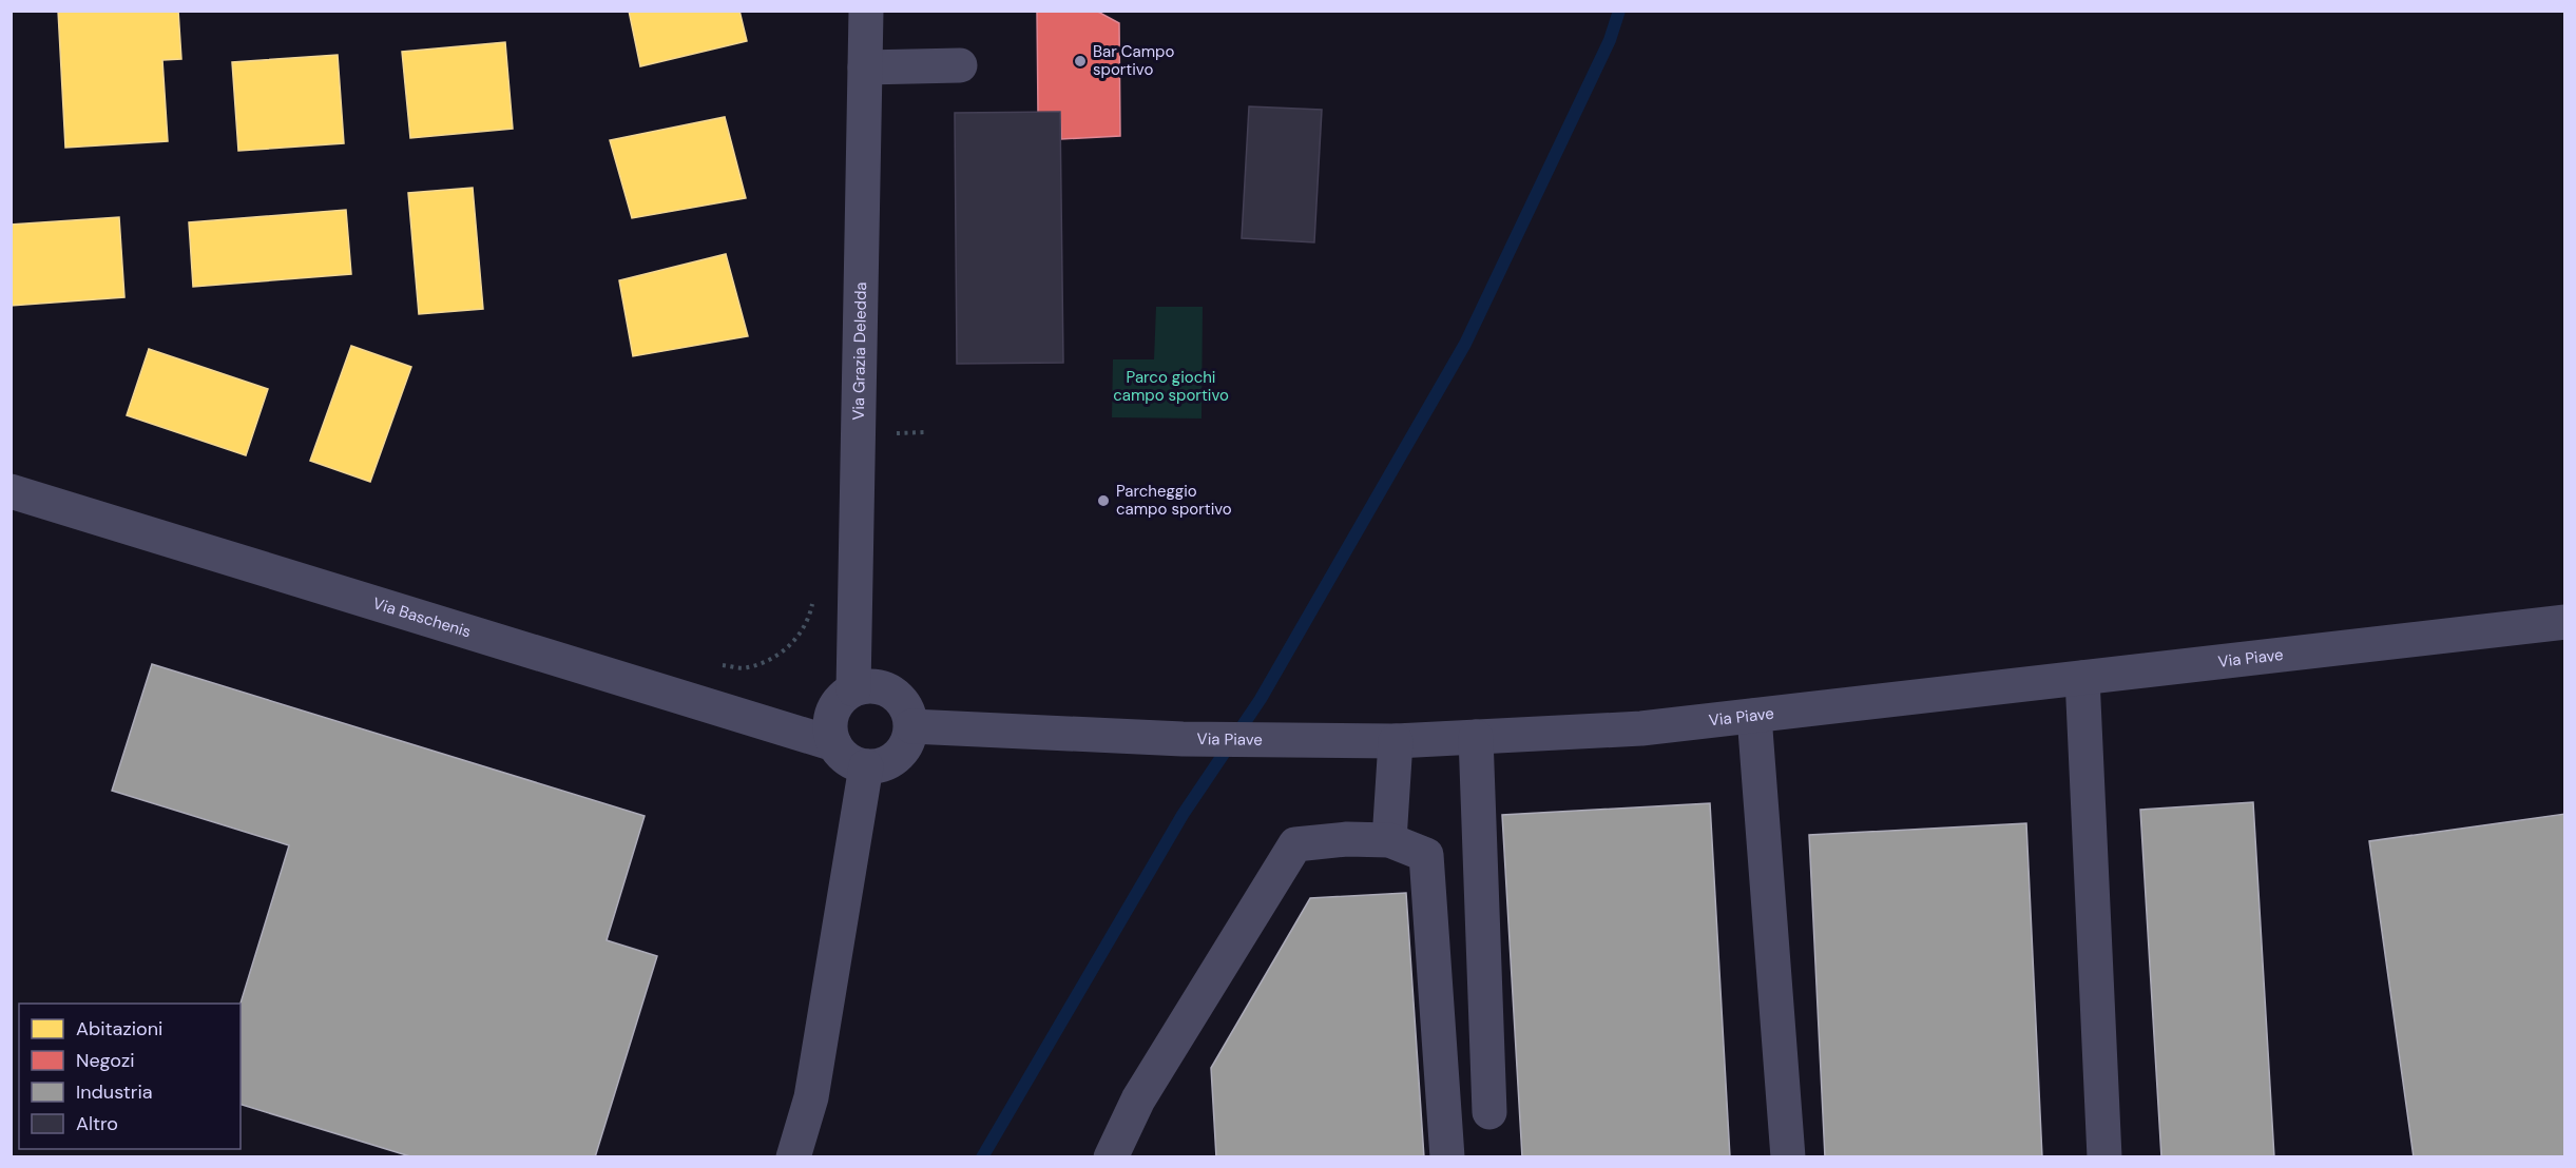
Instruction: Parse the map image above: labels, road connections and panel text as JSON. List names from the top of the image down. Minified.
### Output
{"streets":{"street":["Via Grazia Deledda","Via Baschenis","Via Piave"]},"crossings":[["Via Grazia Deledda","Via Baschenis"],["Via Grazia Deledda","Via Piave"],["Via Baschenis","Via Piave"]],"parks":["Parco giochi campo sportivo"],"places":["Bar Campo sportivo","Parcheggio campo sportivo"],"legend":["Abitazioni","Negozi","Industria","Altro"]}
